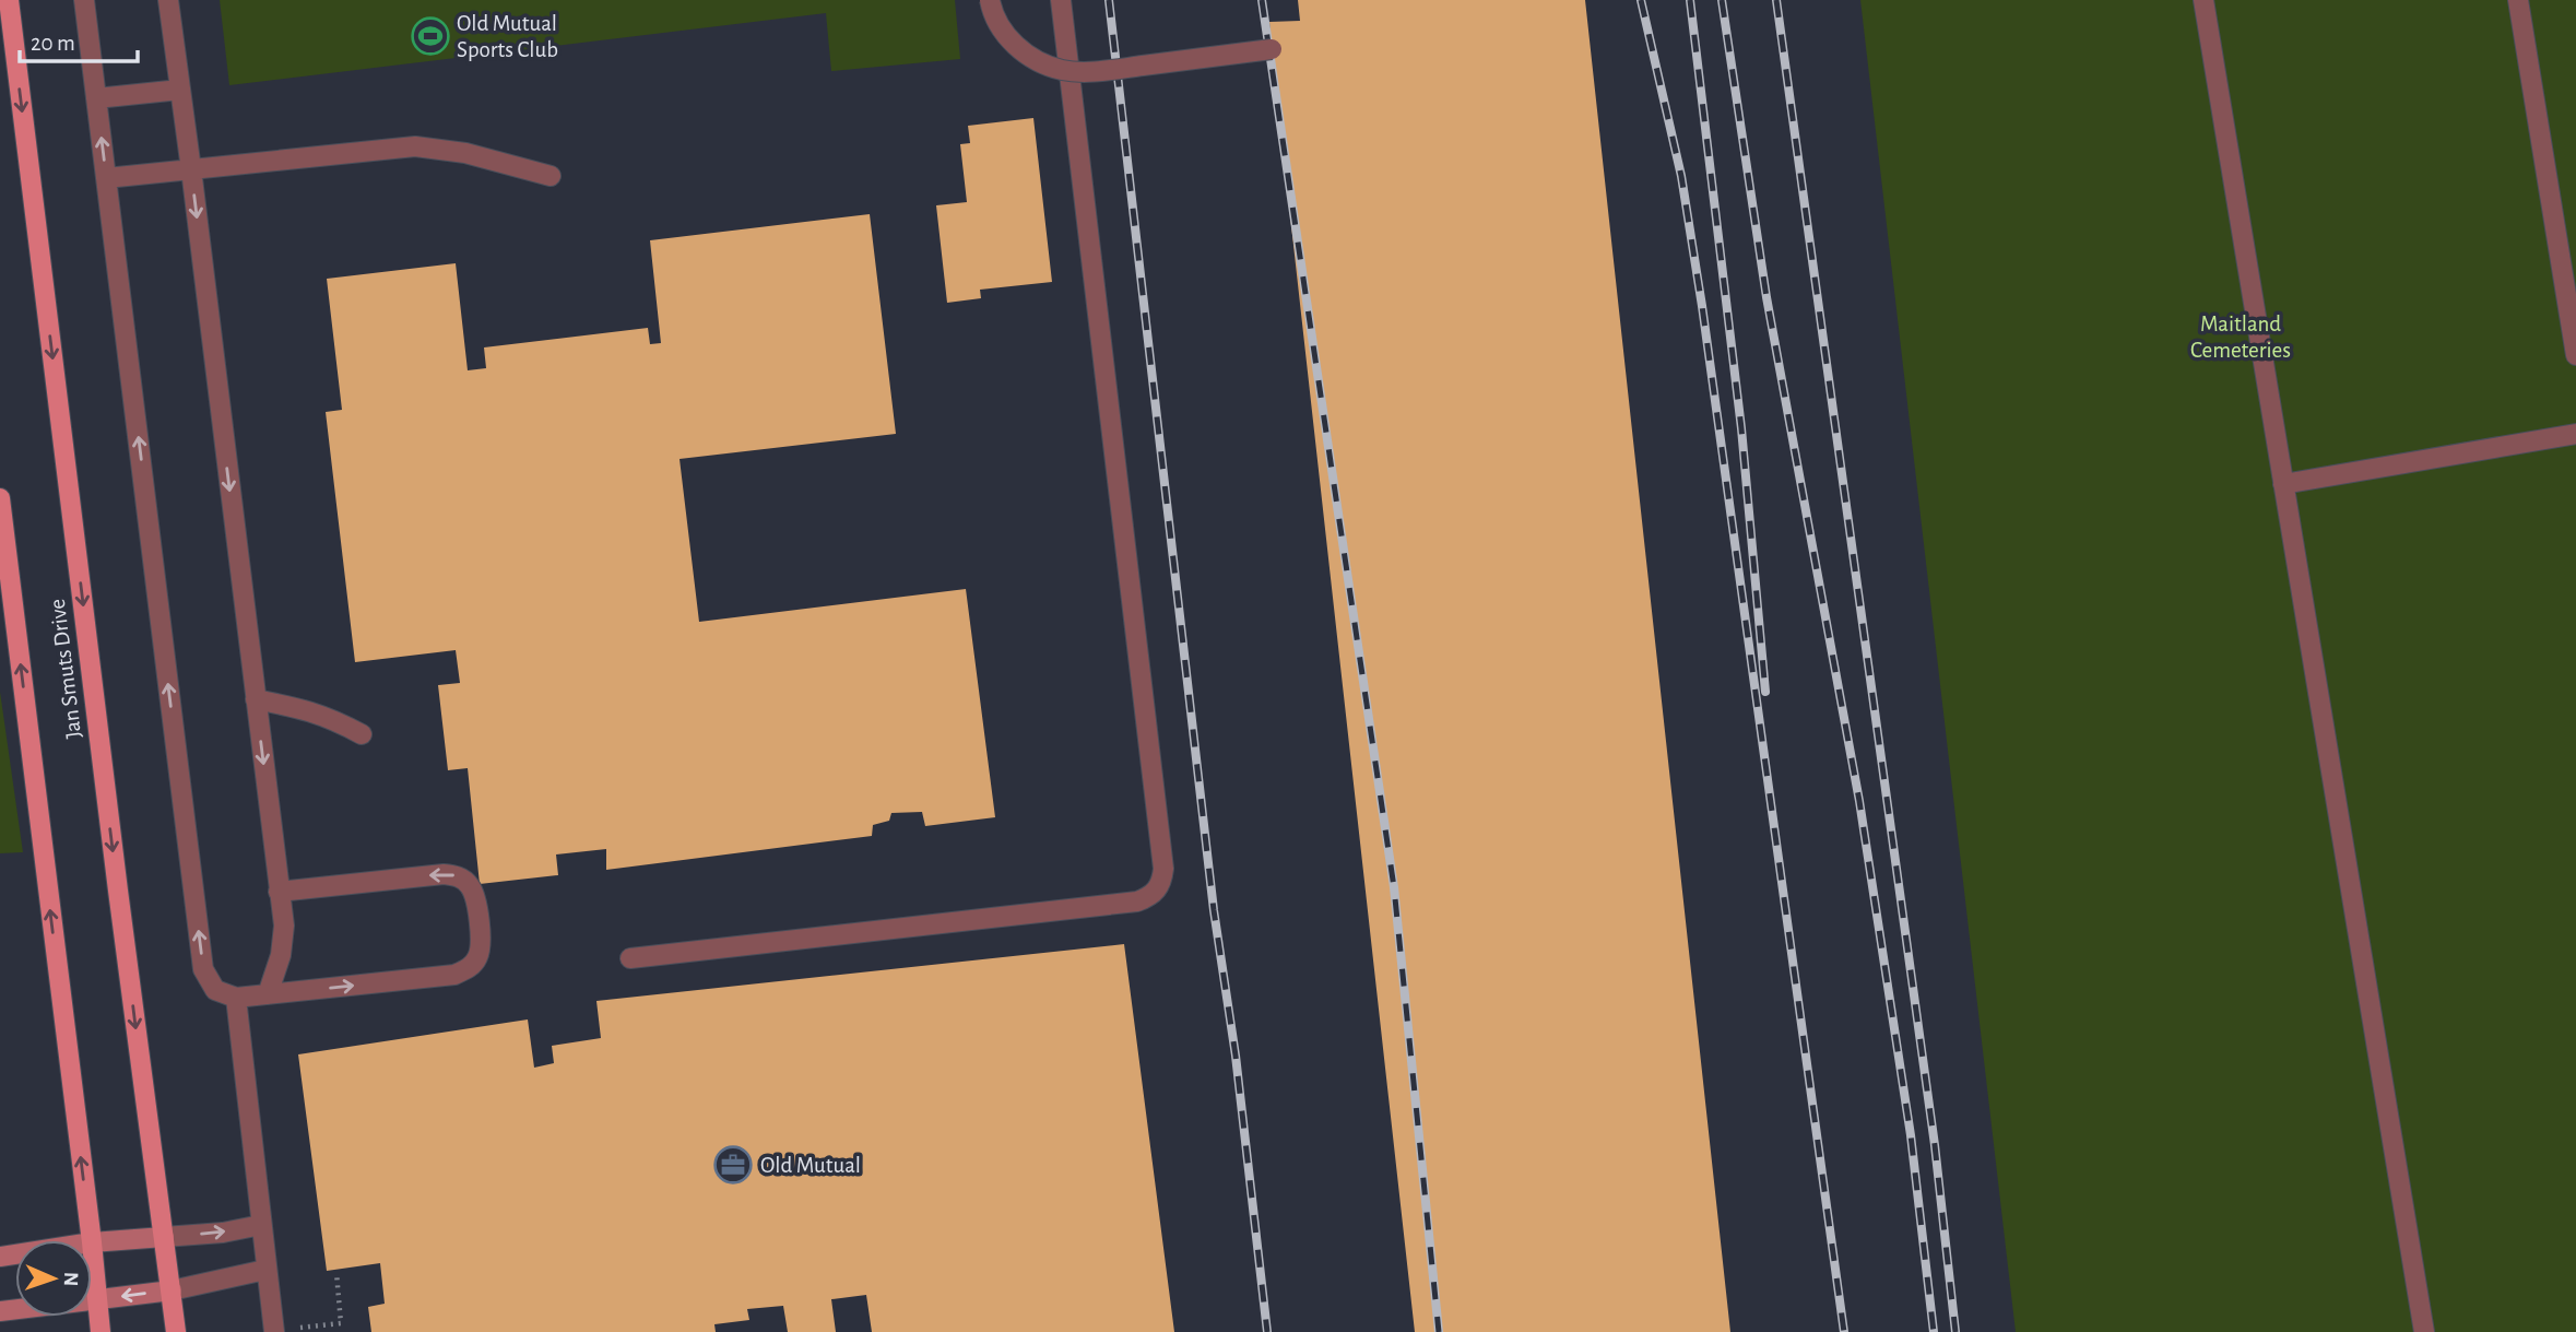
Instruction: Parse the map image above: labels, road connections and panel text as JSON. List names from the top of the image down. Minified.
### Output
{"streets":{"main road":["Jan Smuts Drive"]},"parks":["Maitland Cemeteries"],"places":{"sports":["Old Mutual Sports Club"],"office":["Old Mutual"]},"scale_bar":"20 m","north":"right"}
